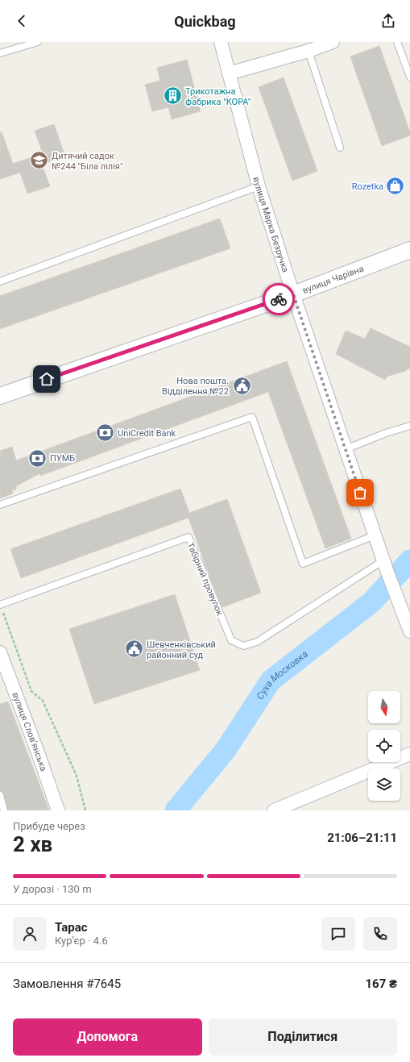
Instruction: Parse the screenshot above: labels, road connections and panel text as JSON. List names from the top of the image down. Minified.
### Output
{"streets":{"street":["вулиця Марка Безручка","вулиця Чарівна","вулиця Слов’янська"],"lane":["Табірний провулок"]},"crossings":[["вулиця Марка Безручка","вулиця Чарівна"],["вулиця Марка Безручка","Табірний провулок"]],"water":["Суха Московка"],"places":{"building":["Трикотажна фабрика \"КОРА\""],"school or university":["Дитячий садок №244 \"Біла лілія\""],"shop":["Rozetka"],"public building":["Нова пошта. Відділення №22","Шевченківський районний суд"],"bank":["UniCredit Bank","ПУМБ"]},"north":"bottom","page":{"header":"Quickbag","heading":["2 хв","Прибуде через","21:06–21:11"],"panel":["Тарас","Кур’єр · 4.6","Замовлення #7645","167 ₴"],"bar":"У дорозі · 130 m","buttons":["Допомога","Поділитися"]}}
